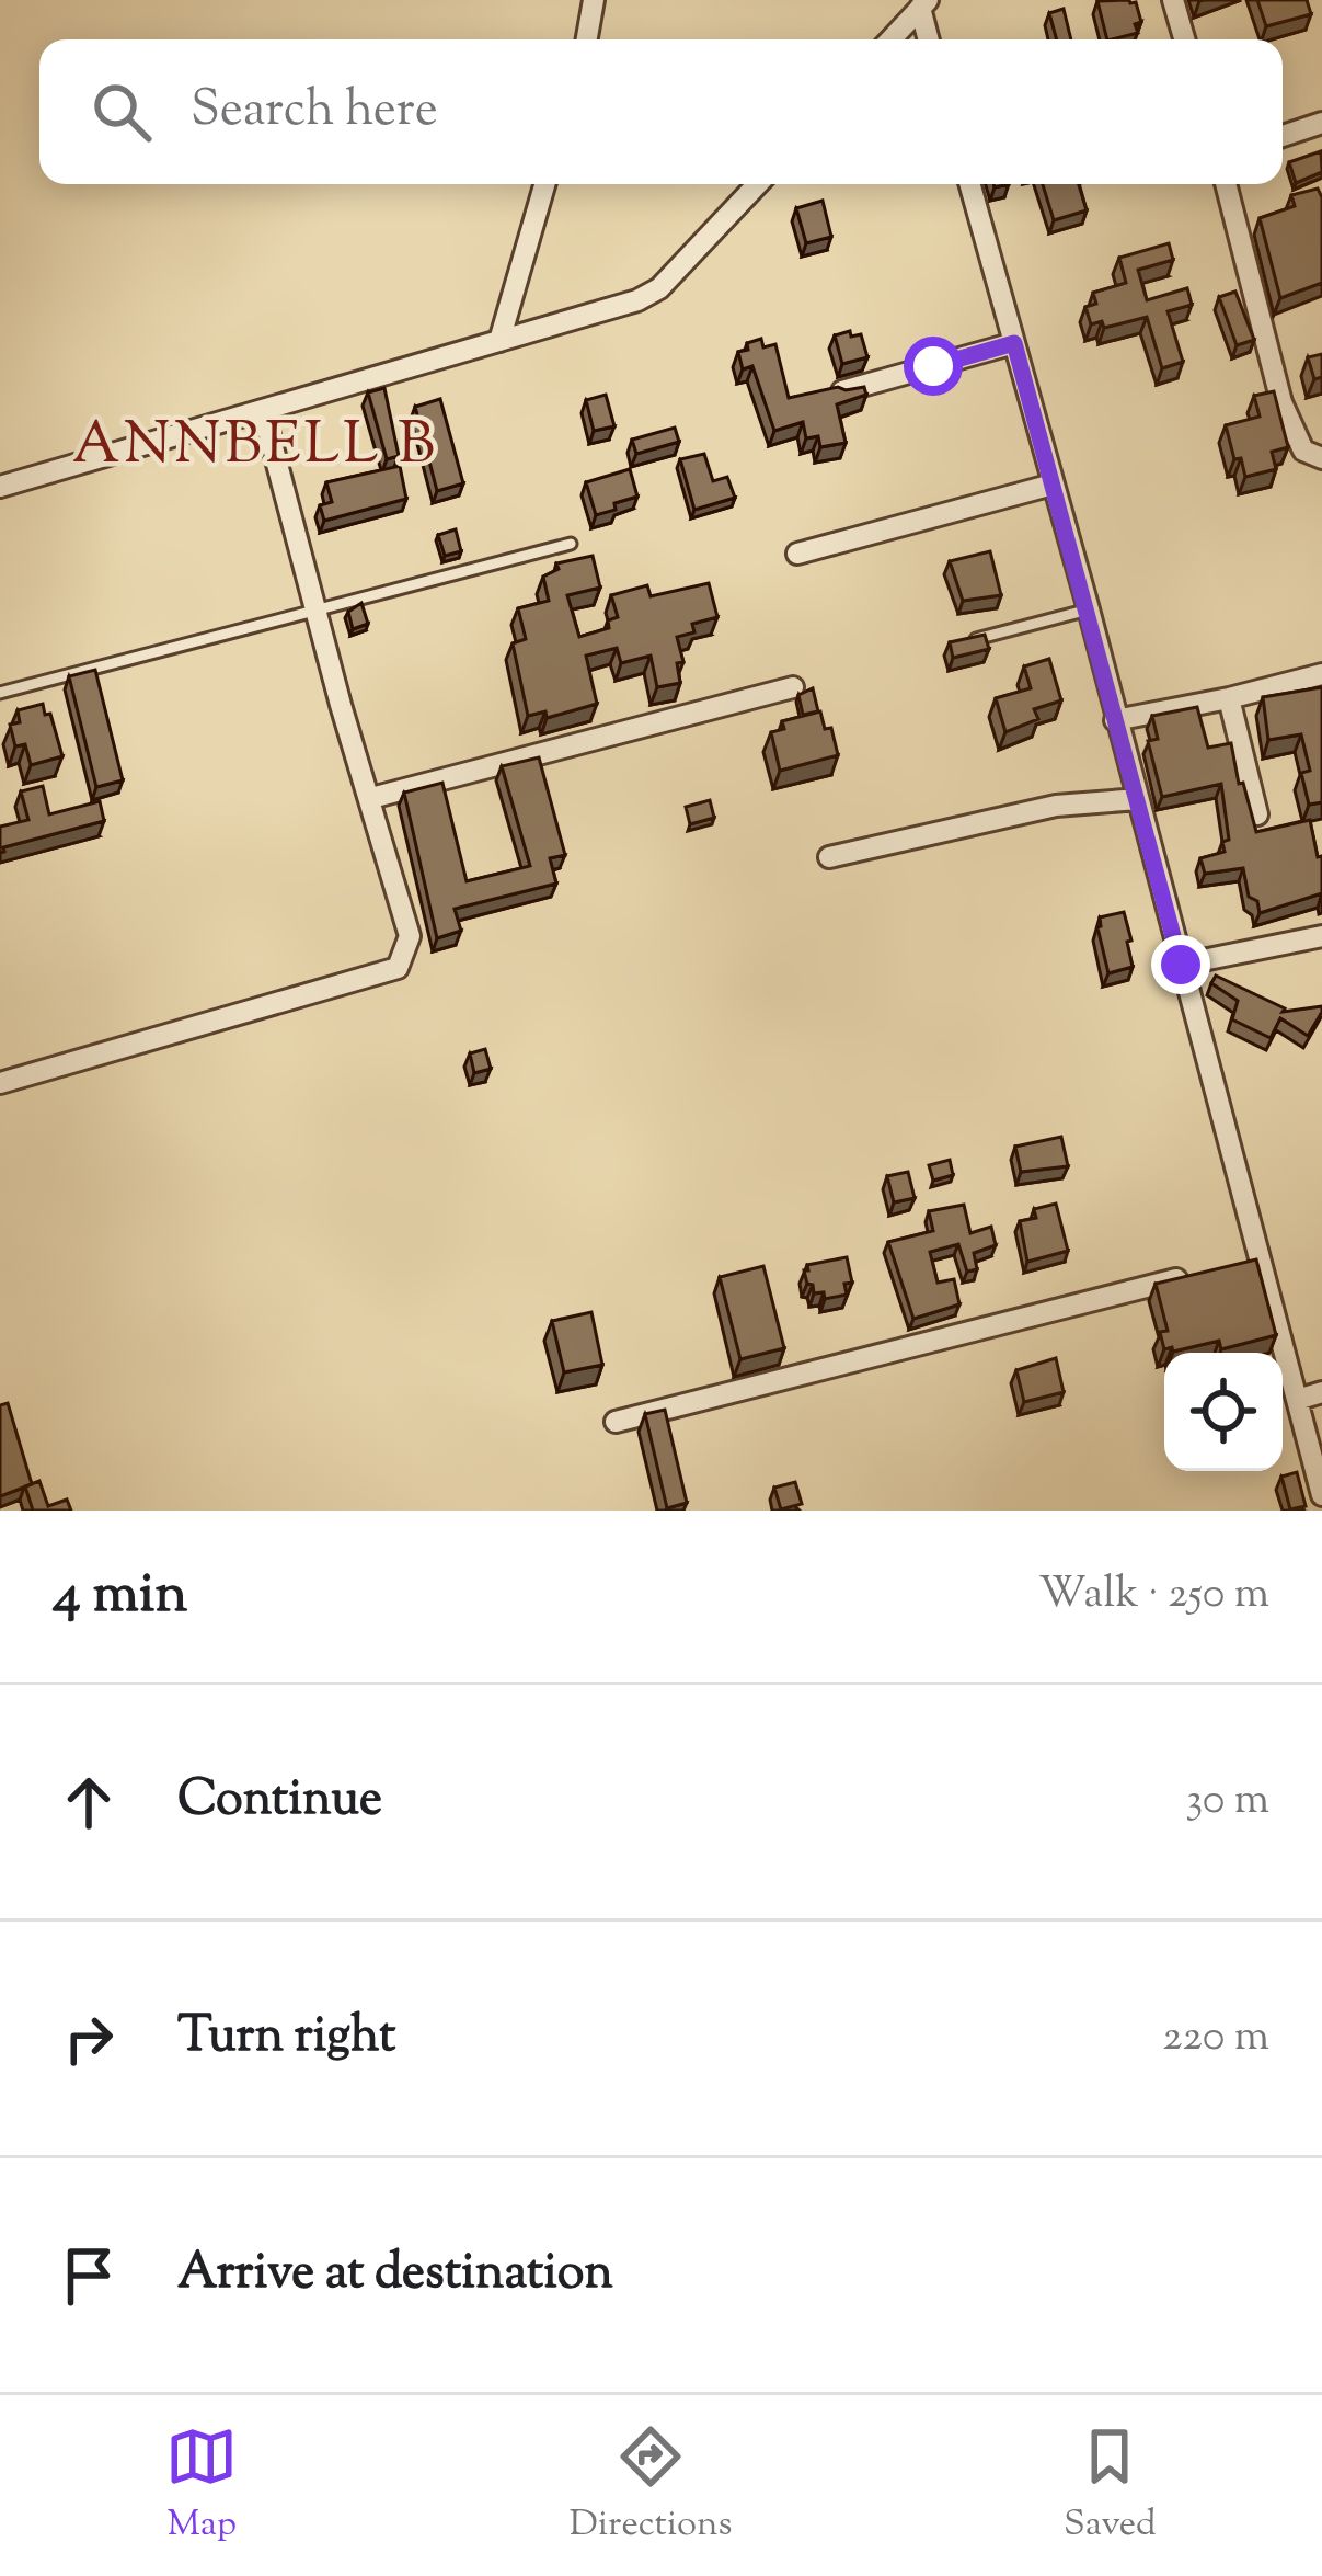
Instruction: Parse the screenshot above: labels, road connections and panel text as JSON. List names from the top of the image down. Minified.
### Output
{"districts":["ANNBELL B"],"page":{"search":"Search here","heading":["4 min","Walk · 250 m"],"list":[["Continue","30 m"],["Turn right","220 m"],"Arrive at destination"],"nav":["Map","Directions","Saved"]}}
